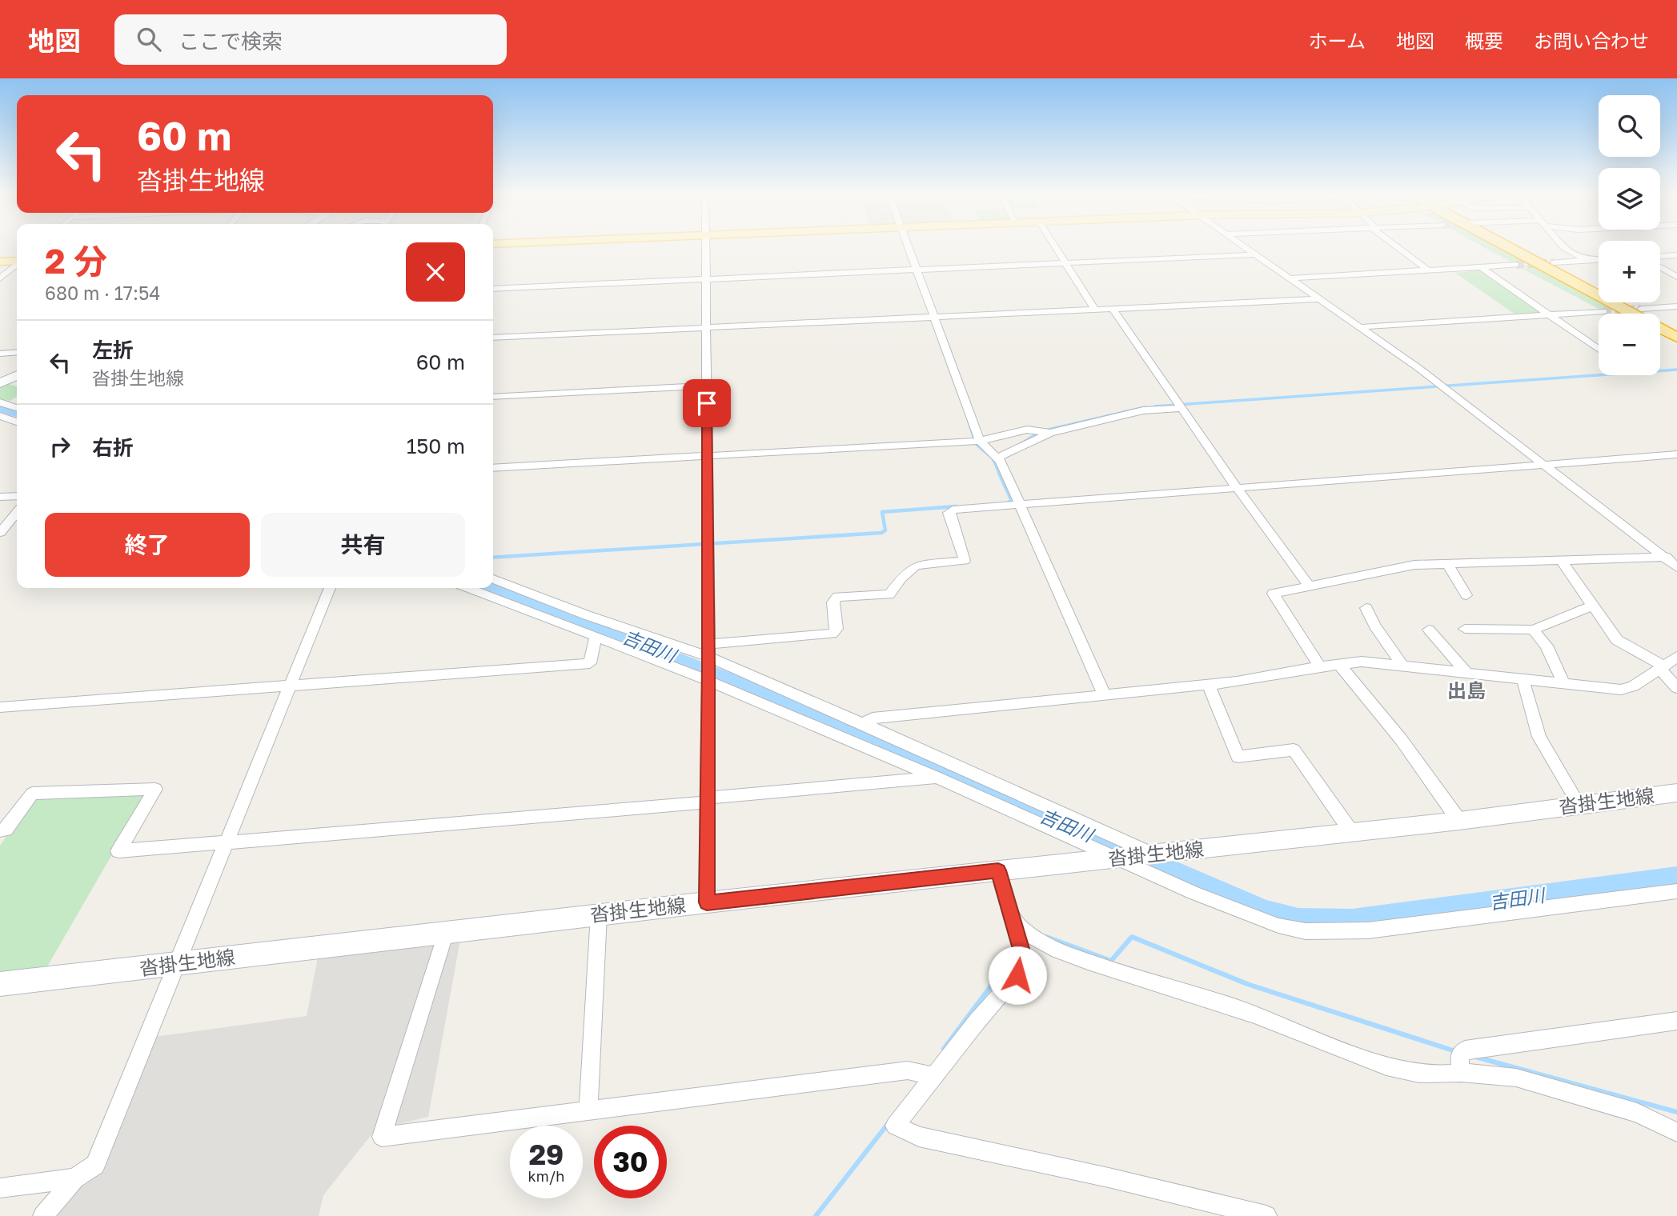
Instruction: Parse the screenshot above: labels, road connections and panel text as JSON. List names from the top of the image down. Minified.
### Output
{"streets":{"main road":["沓掛生地線"]},"districts":["出島"],"water":["吉田川"],"page":{"header":"地図","search":"ここで検索","nav":["ホーム","地図","概要","お問い合わせ"],"map_buttons":["+","−"],"turn":["60 m","沓掛生地線"],"heading":["2 分","680 m · 17:54"],"list":[{"name":"左折","note":"沓掛生地線","value":"60 m"},{"name":"右折","value":"150 m"}],"buttons":["終了","共有"],"speed":"29 km/h","limit":"30"}}
